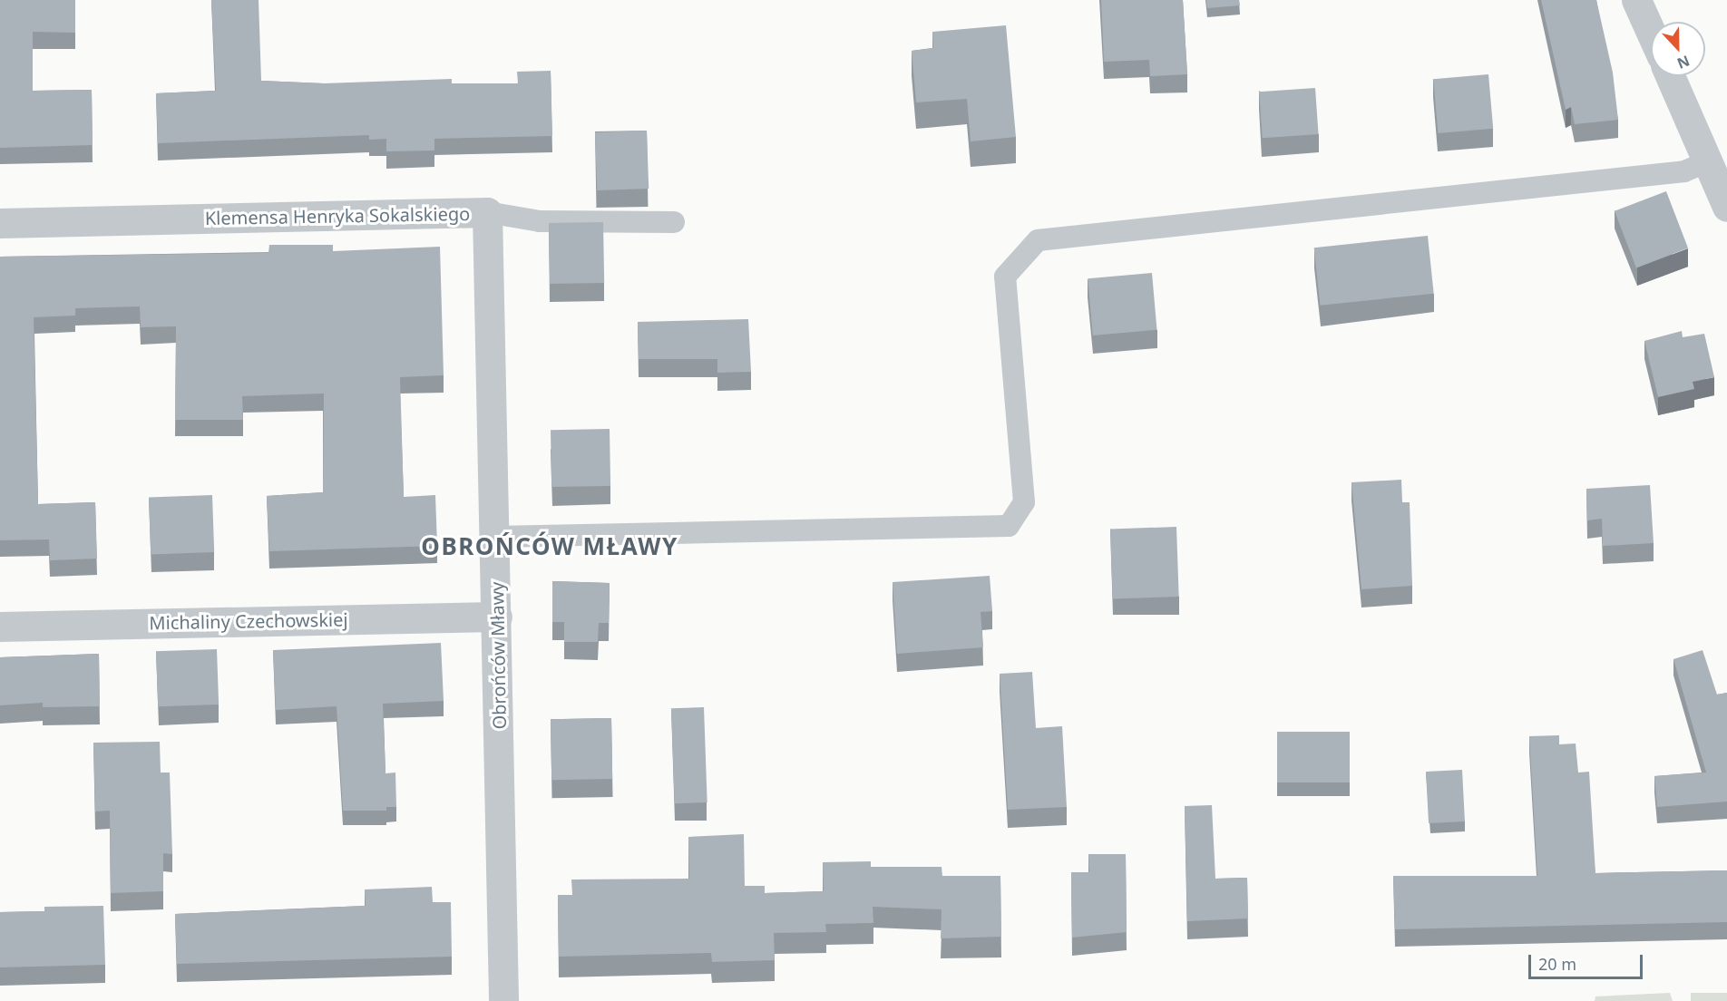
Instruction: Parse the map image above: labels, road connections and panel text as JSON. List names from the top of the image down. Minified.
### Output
{"streets":{"street":["Klemensa Henryka Sokalskiego","Michaliny Czechowskiej","Obrońców Mławy"]},"crossings":[["Klemensa Henryka Sokalskiego","Obrońców Mławy"],["Michaliny Czechowskiej","Obrońców Mławy"]],"districts":["OBROŃCÓW MŁAWY"],"scale_bar":"20 m","north":"bottom"}
